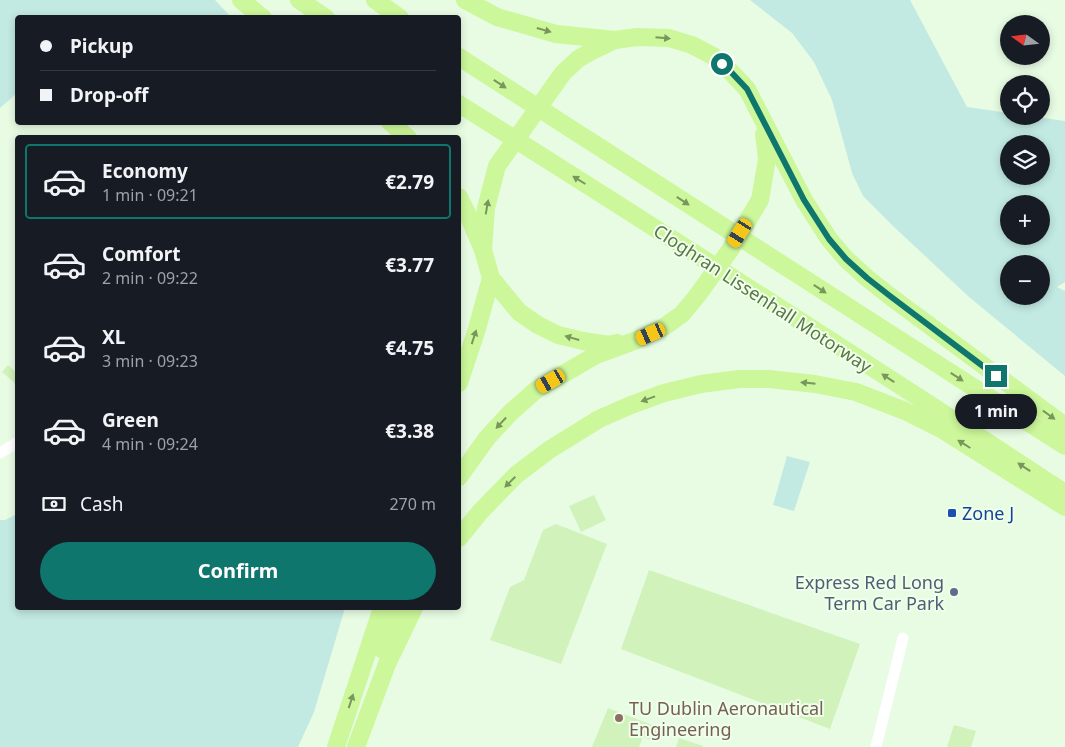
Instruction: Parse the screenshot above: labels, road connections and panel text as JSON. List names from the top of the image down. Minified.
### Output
{"streets":{"highway":["Cloghran Lissenhall Motorway"]},"places":{"transit":["Zone J"],"other":["Express Red Long Term Car Park","TU Dublin Aeronautical Engineering"]},"north":"left","page":{"map_buttons":["+","−"],"banner":["Pickup","Drop-off"],"list":[{"name":"Economy","note":"1 min · 09:21","value":"€2.79"},{"name":"Comfort","note":"2 min · 09:22","value":"€3.77"},{"name":"XL","note":"3 min · 09:23","value":"€4.75"},{"name":"Green","note":"4 min · 09:24","value":"€3.38"}],"bubble":"1 min","pay":["Cash","270 m"],"buttons":"Confirm"}}
